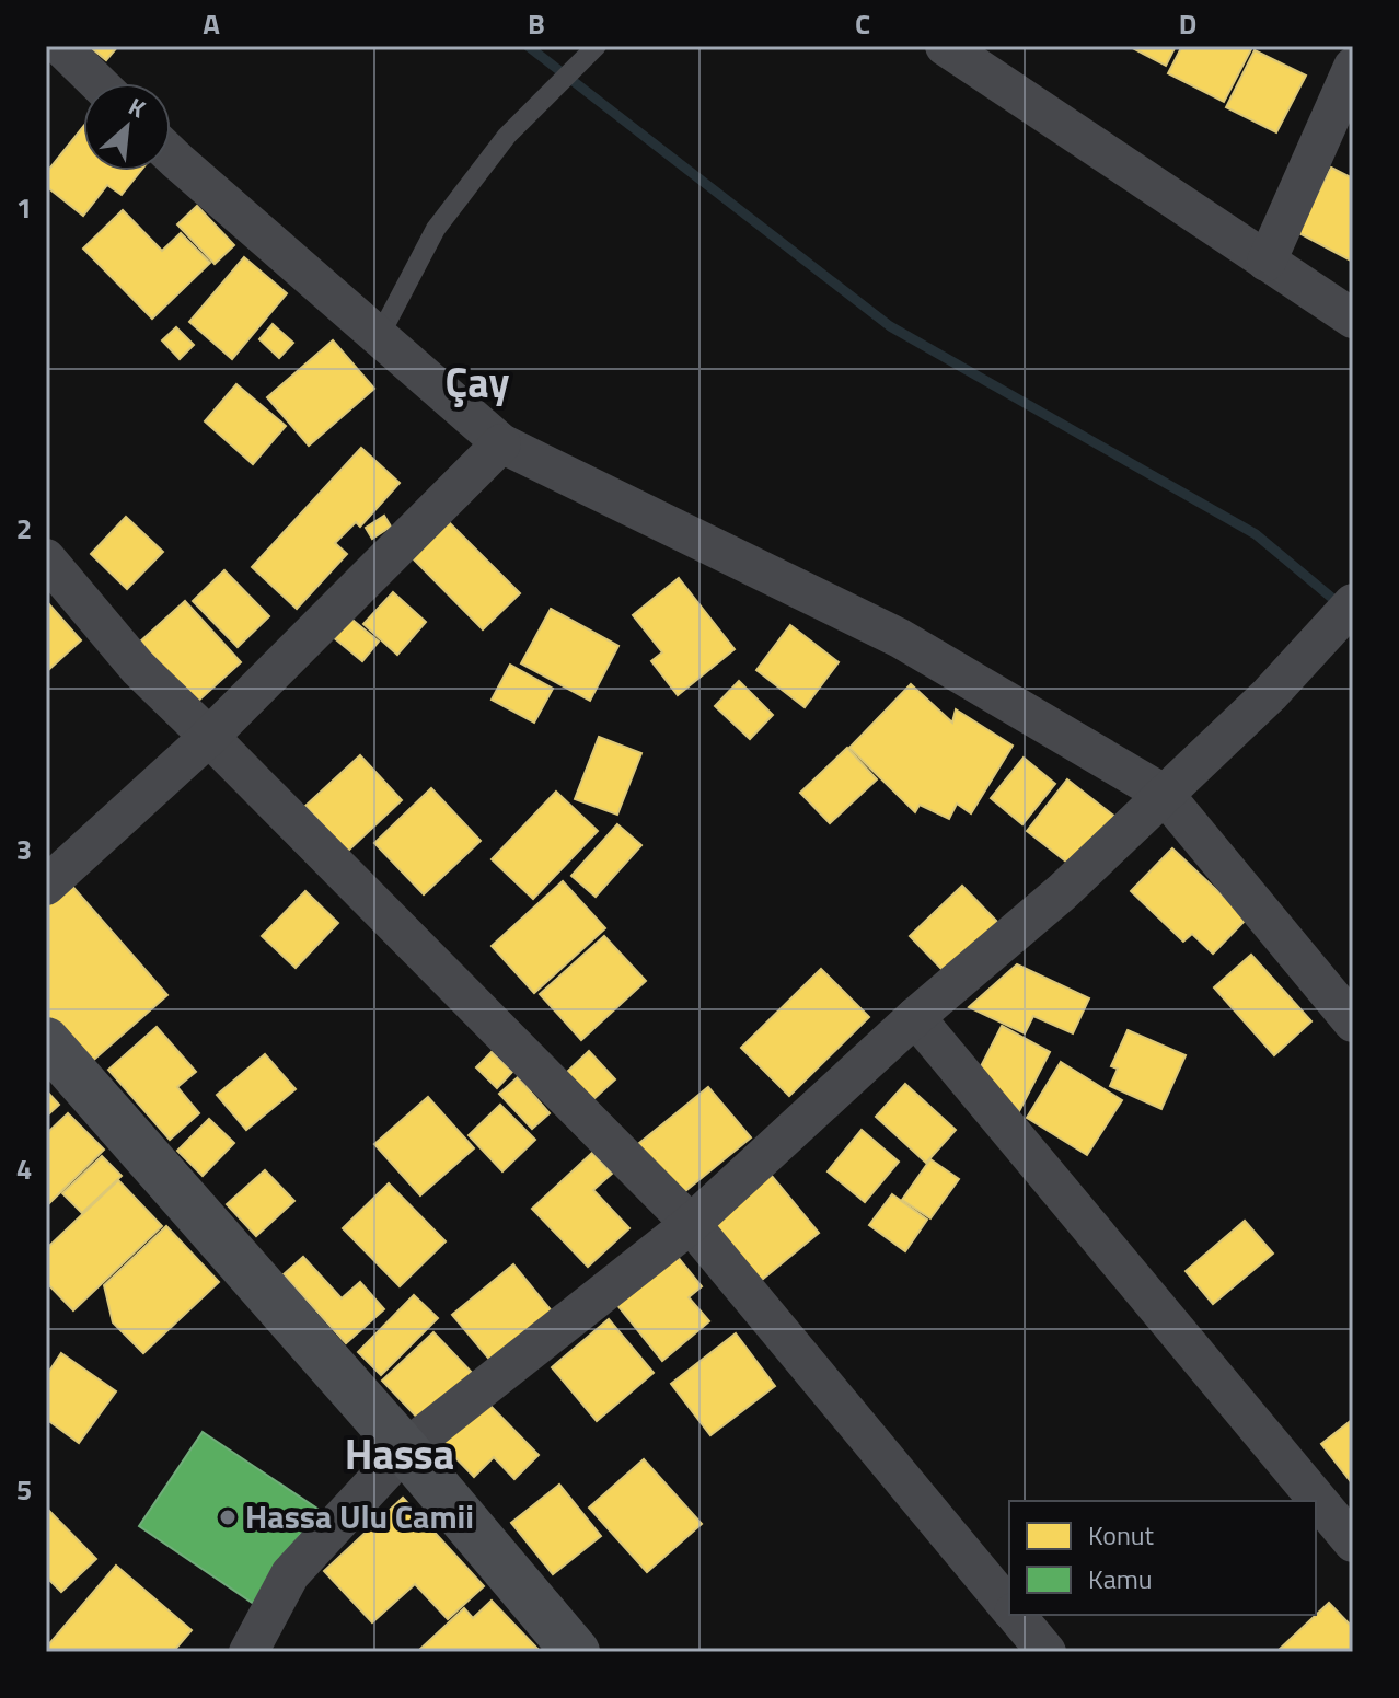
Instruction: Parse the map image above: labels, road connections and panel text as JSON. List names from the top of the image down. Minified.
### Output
{"districts":["Çay","Hassa"],"places":["Hassa Ulu Camii"],"legend":["Konut","Kamu"],"north":"top right","grid":{"columns":["A","B","C","D"],"rows":["1","2","3","4","5"]}}
